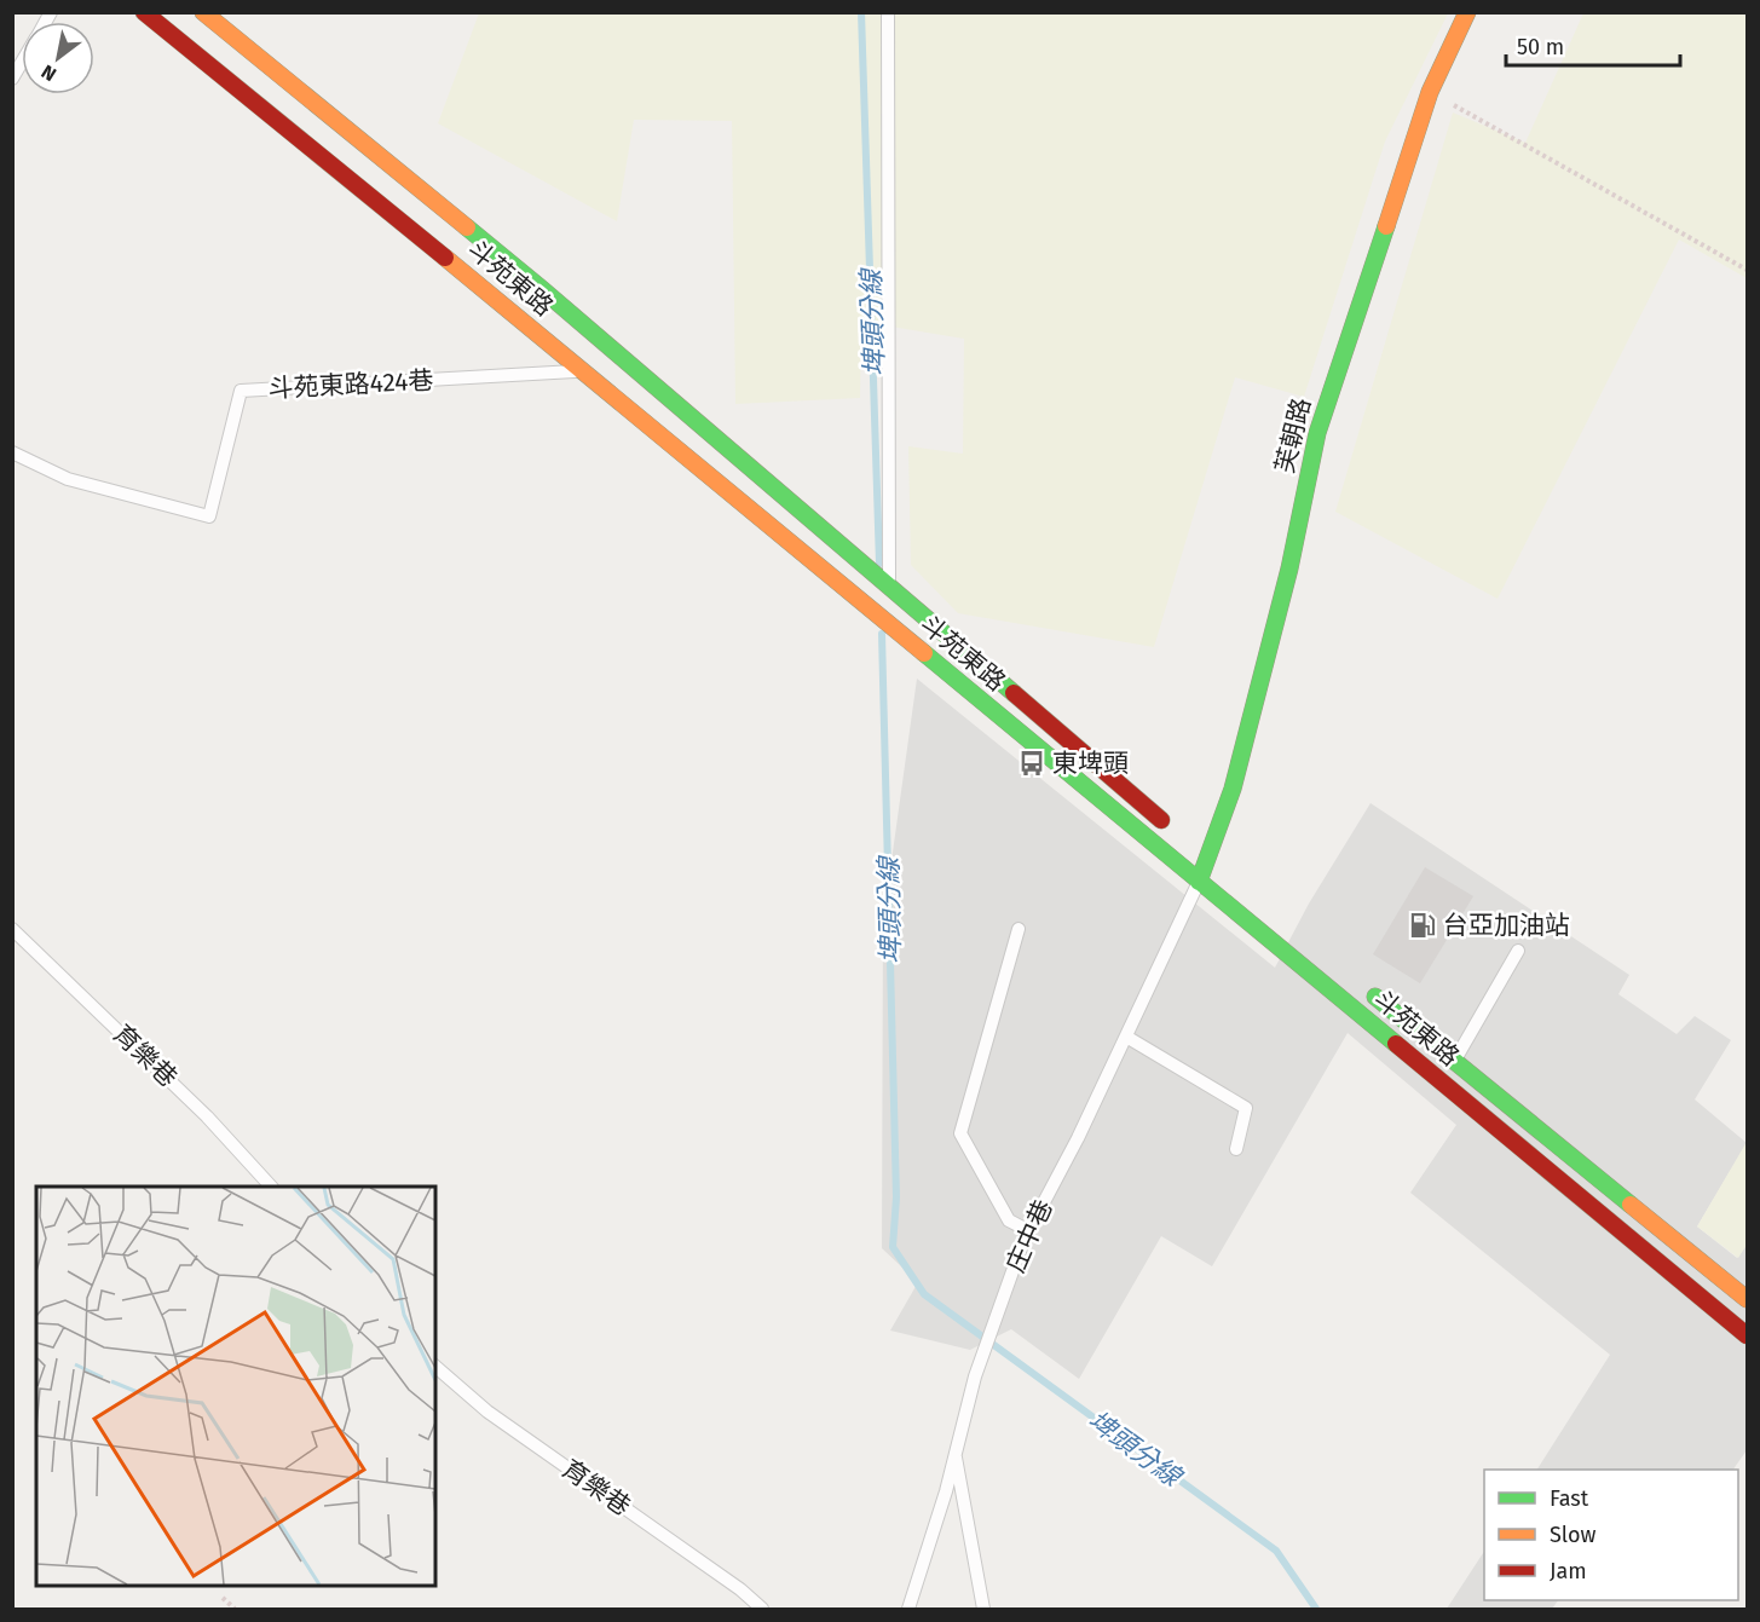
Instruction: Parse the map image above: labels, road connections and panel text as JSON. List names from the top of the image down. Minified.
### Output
{"streets":{"main road":["斗苑東路","芙朝路"],"lane":["斗苑東路424巷","育樂巷","庄中巷"]},"crossings":[["斗苑東路","斗苑東路424巷"],["斗苑東路","芙朝路"],["斗苑東路","庄中巷"],["芙朝路","庄中巷"]],"water":["埤頭分線"],"places":{"bus stop":["東埤頭"],"fuel station":["台亞加油站"]},"legend":["Fast","Slow","Jam"],"scale_bar":"50 m","north":"bottom left"}
